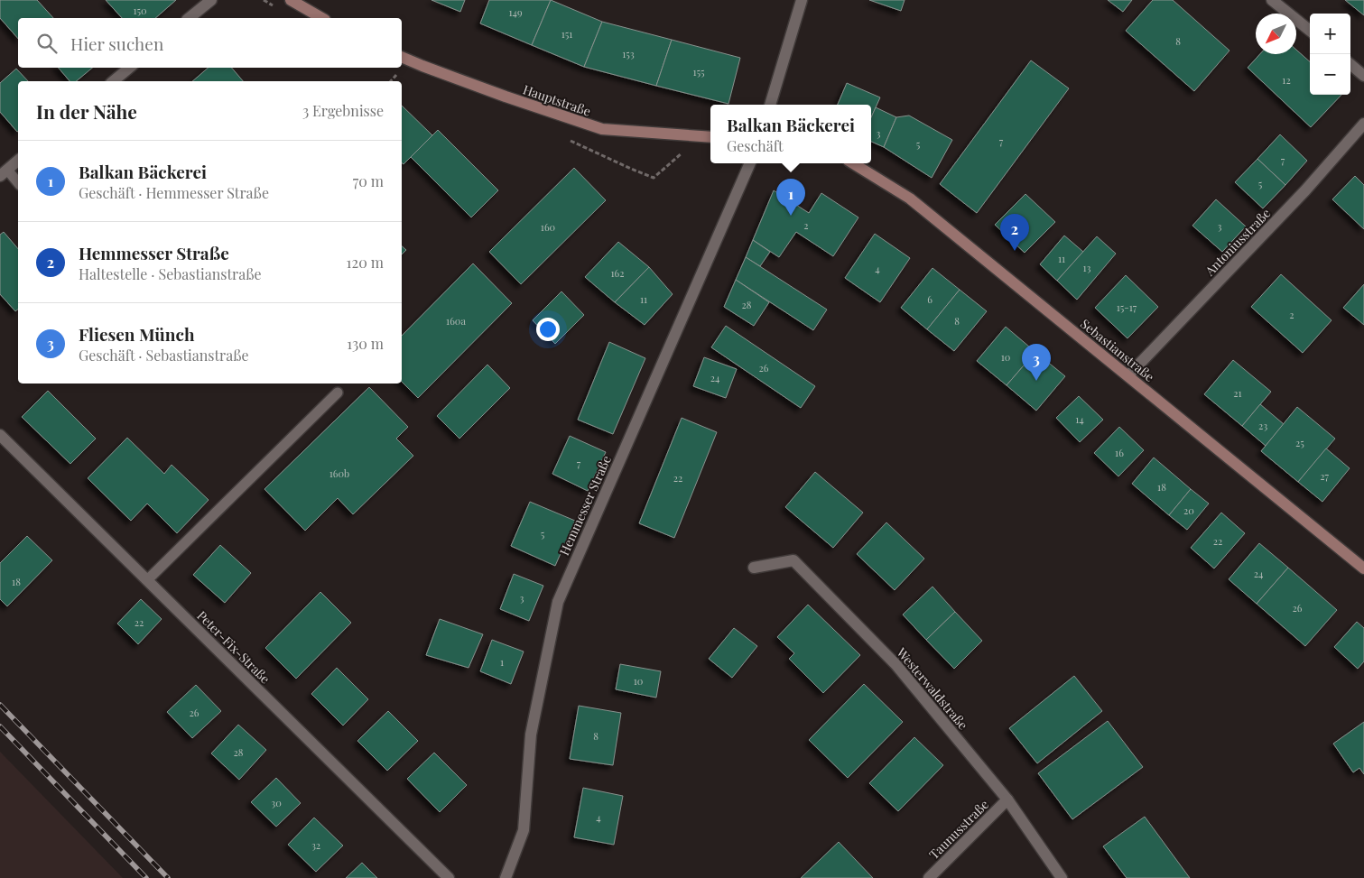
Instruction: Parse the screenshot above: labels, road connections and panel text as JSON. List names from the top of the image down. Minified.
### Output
{"streets":{"street":["Hauptstraße","Antoniusstraße","Sebastianstraße","Hemmesser Straße","Peter-Fix-Straße","Westerwaldstraße","Taunusstraße"]},"crossings":[["Antoniusstraße","Sebastianstraße"],["Westerwaldstraße","Taunusstraße"]],"house_numbers":["150","149","151","8","153","155","12","3","7","5","7","5","2","3","160","11","13","4","162","11","6","28","15-17","2","160a","8","10","26","24","21","14","23","25","16","7","160b","27","22","18","20","5","22","24","18","3","26","22","1","10","26","8","28","30","4","32"],"north":"bottom left","page":{"map_buttons":["+","−"],"search":"Hier suchen","heading":["In der Nähe","3 Ergebnisse"],"popup":["Balkan Bäckerei","Geschäft"],"list":[{"mark":"1","name":"Balkan Bäckerei","note":"Geschäft · Hemmesser Straße","value":"70 m"},{"mark":"2","name":"Hemmesser Straße","note":"Haltestelle · Sebastianstraße","value":"120 m"},{"mark":"3","name":"Fliesen Münch","note":"Geschäft · Sebastianstraße","value":"130 m"}],"pins":["1","2","3"]}}
